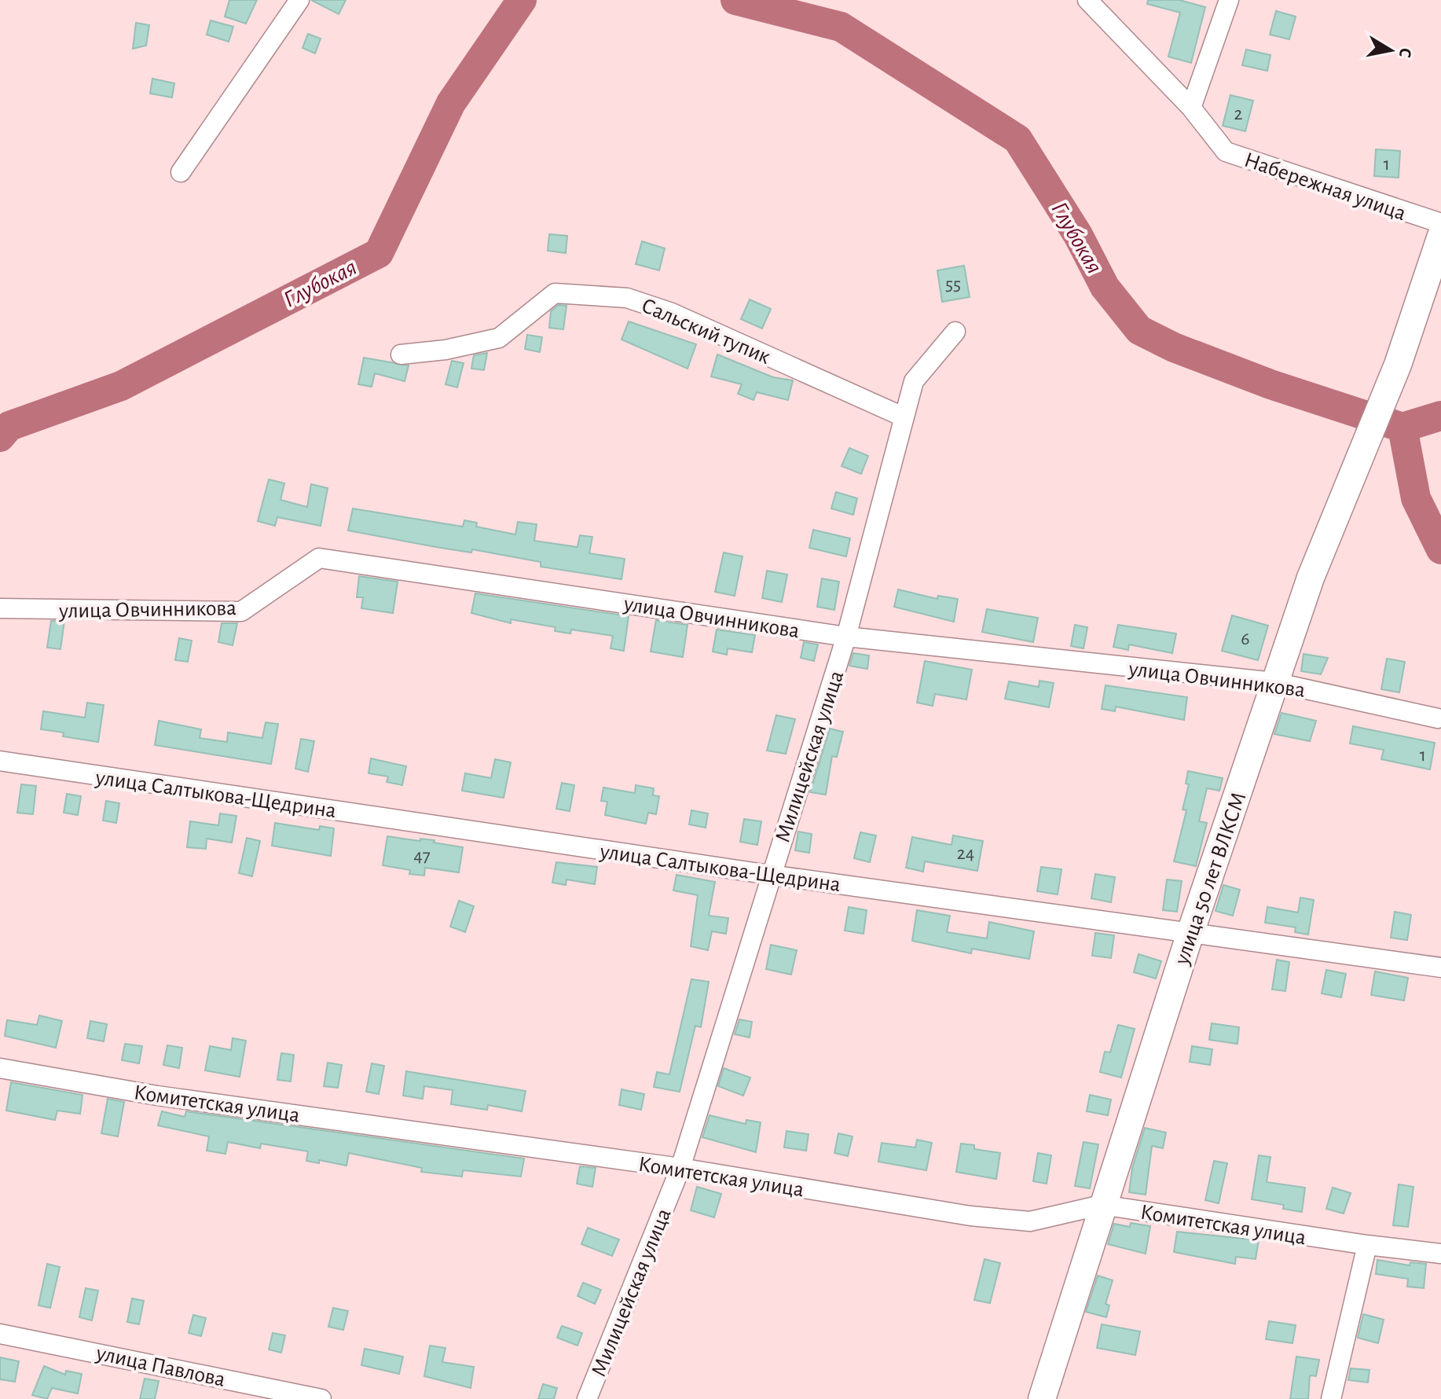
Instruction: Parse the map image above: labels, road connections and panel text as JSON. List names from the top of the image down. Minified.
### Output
{"streets":{"main road":["улица 50 лет ВЛКСМ"],"street":["Набережная улица","Сальский тупик","улица Овчинникова","Милицейская улица","улица Салтыкова-Щедрина","Комитетская улица","улица Павлова"]},"crossings":[["Сальский тупик","Милицейская улица"],["улица Овчинникова","Милицейская улица"],["улица Овчинникова","улица 50 лет ВЛКСМ"],["Милицейская улица","улица Салтыкова-Щедрина"],["Милицейская улица","Комитетская улица"],["улица Салтыкова-Щедрина","улица 50 лет ВЛКСМ"],["улица 50 лет ВЛКСМ","Комитетская улица"]],"water":["Глубокая"],"house_numbers":["2","1","55","6","1","24","47"],"north":"right"}
